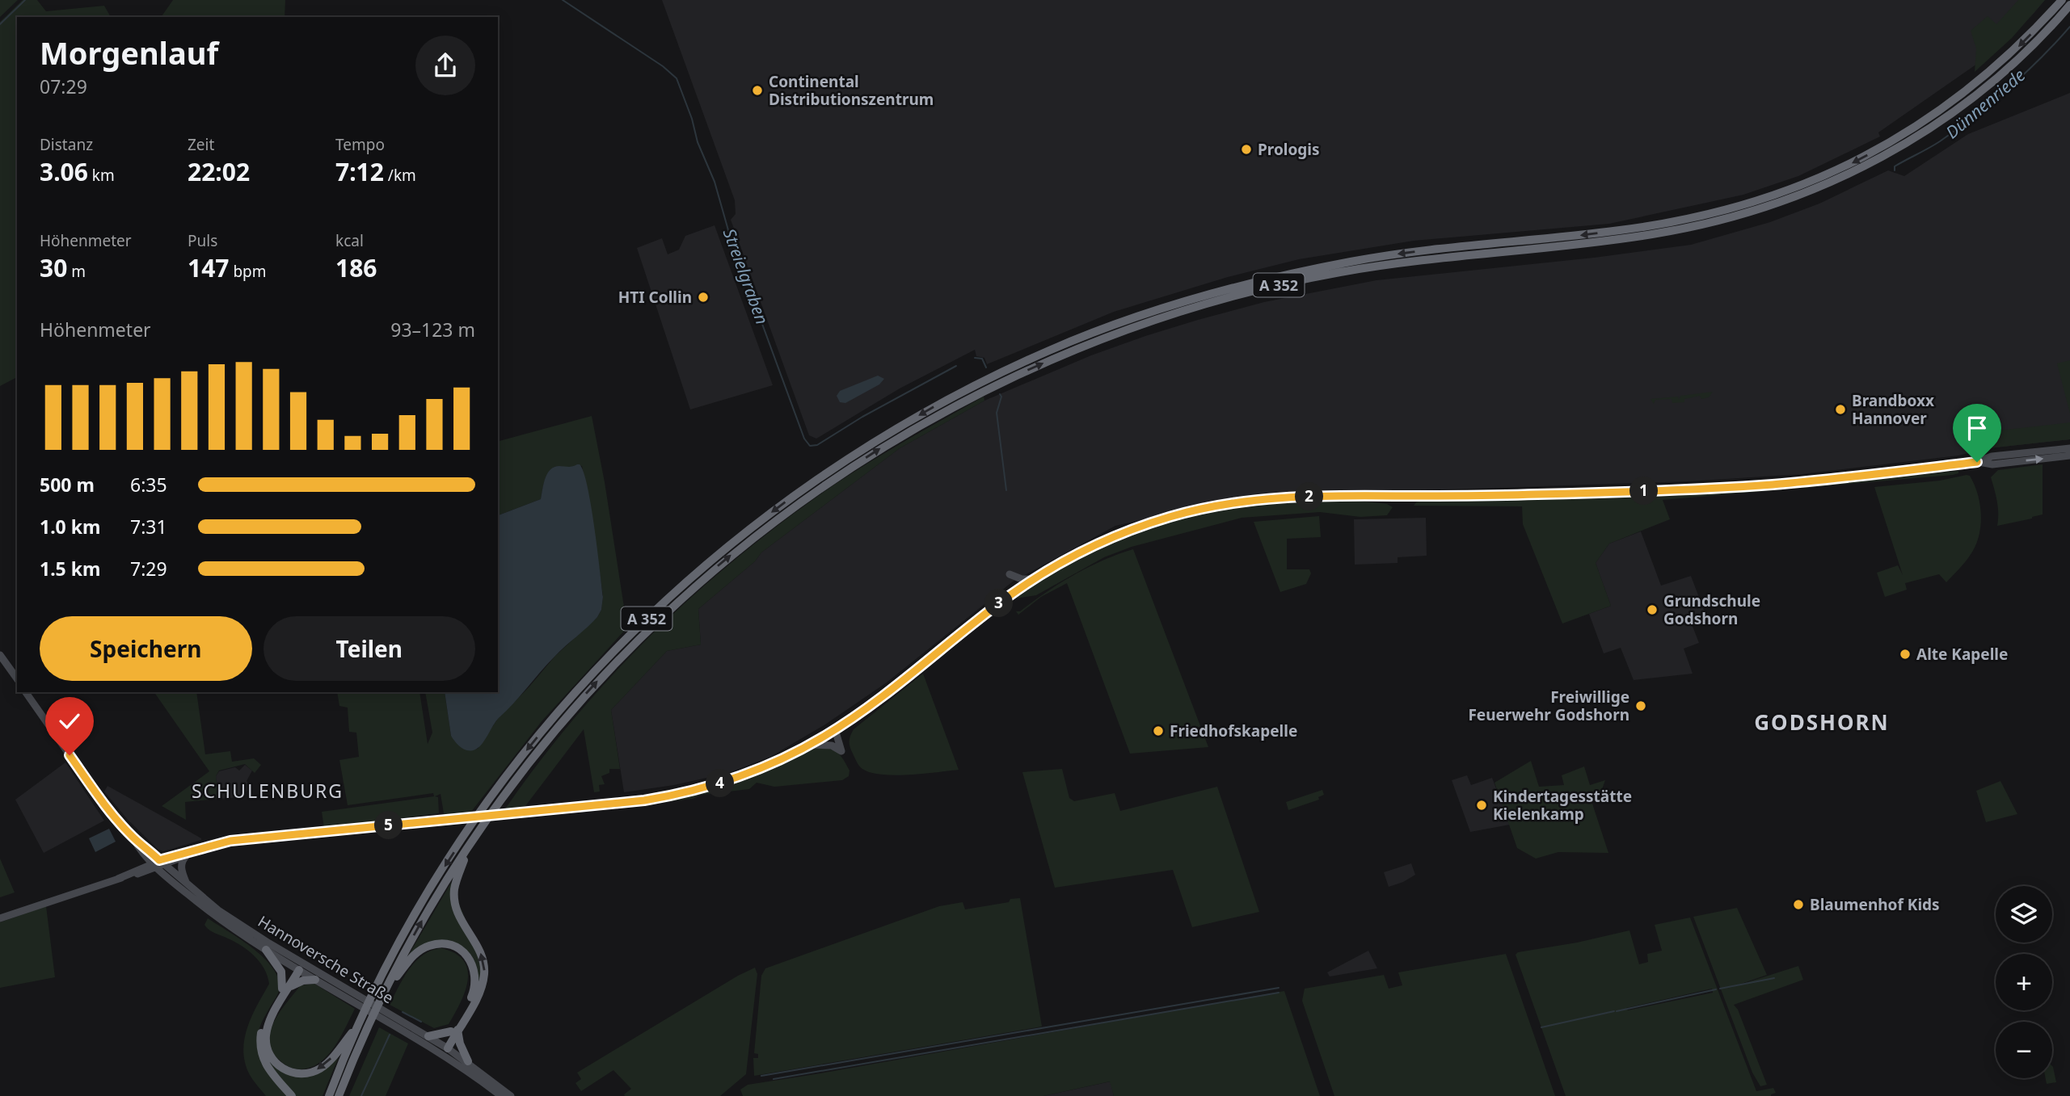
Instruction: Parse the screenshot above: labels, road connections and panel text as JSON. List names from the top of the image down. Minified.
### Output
{"streets":{"highway":["A 352"],"main road":["Hannoversche Straße"]},"districts":["GODSHORN","SCHULENBURG"],"water":["Dünnenriede","Streielgraben"],"places":["Continental Distributionszentrum","Prologis","HTI Collin","Brandboxx Hannover","Grundschule Godshorn","Alte Kapelle","Freiwillige Feuerwehr Godshorn","Friedhofskapelle","Kindertagesstätte Kielenkamp","Blaumenhof Kids"],"page":{"heading":["Morgenlauf","07:29"],"stats":[["Distanz","3.06 km"],["Zeit","22:02"],["Tempo","7:12 /km"],["Höhenmeter","30 m"],["Puls","147 bpm"],["kcal","186"]],"chart":["Höhenmeter","93–123 m"],"list":[{"name":"500 m","note":"6:35"},{"name":"1.0 km","note":"7:31"},{"name":"1.5 km","note":"7:29"}],"pins":["1","2","3","4","5"],"buttons":["Speichern","Teilen"],"map_buttons":["+","−"]}}
